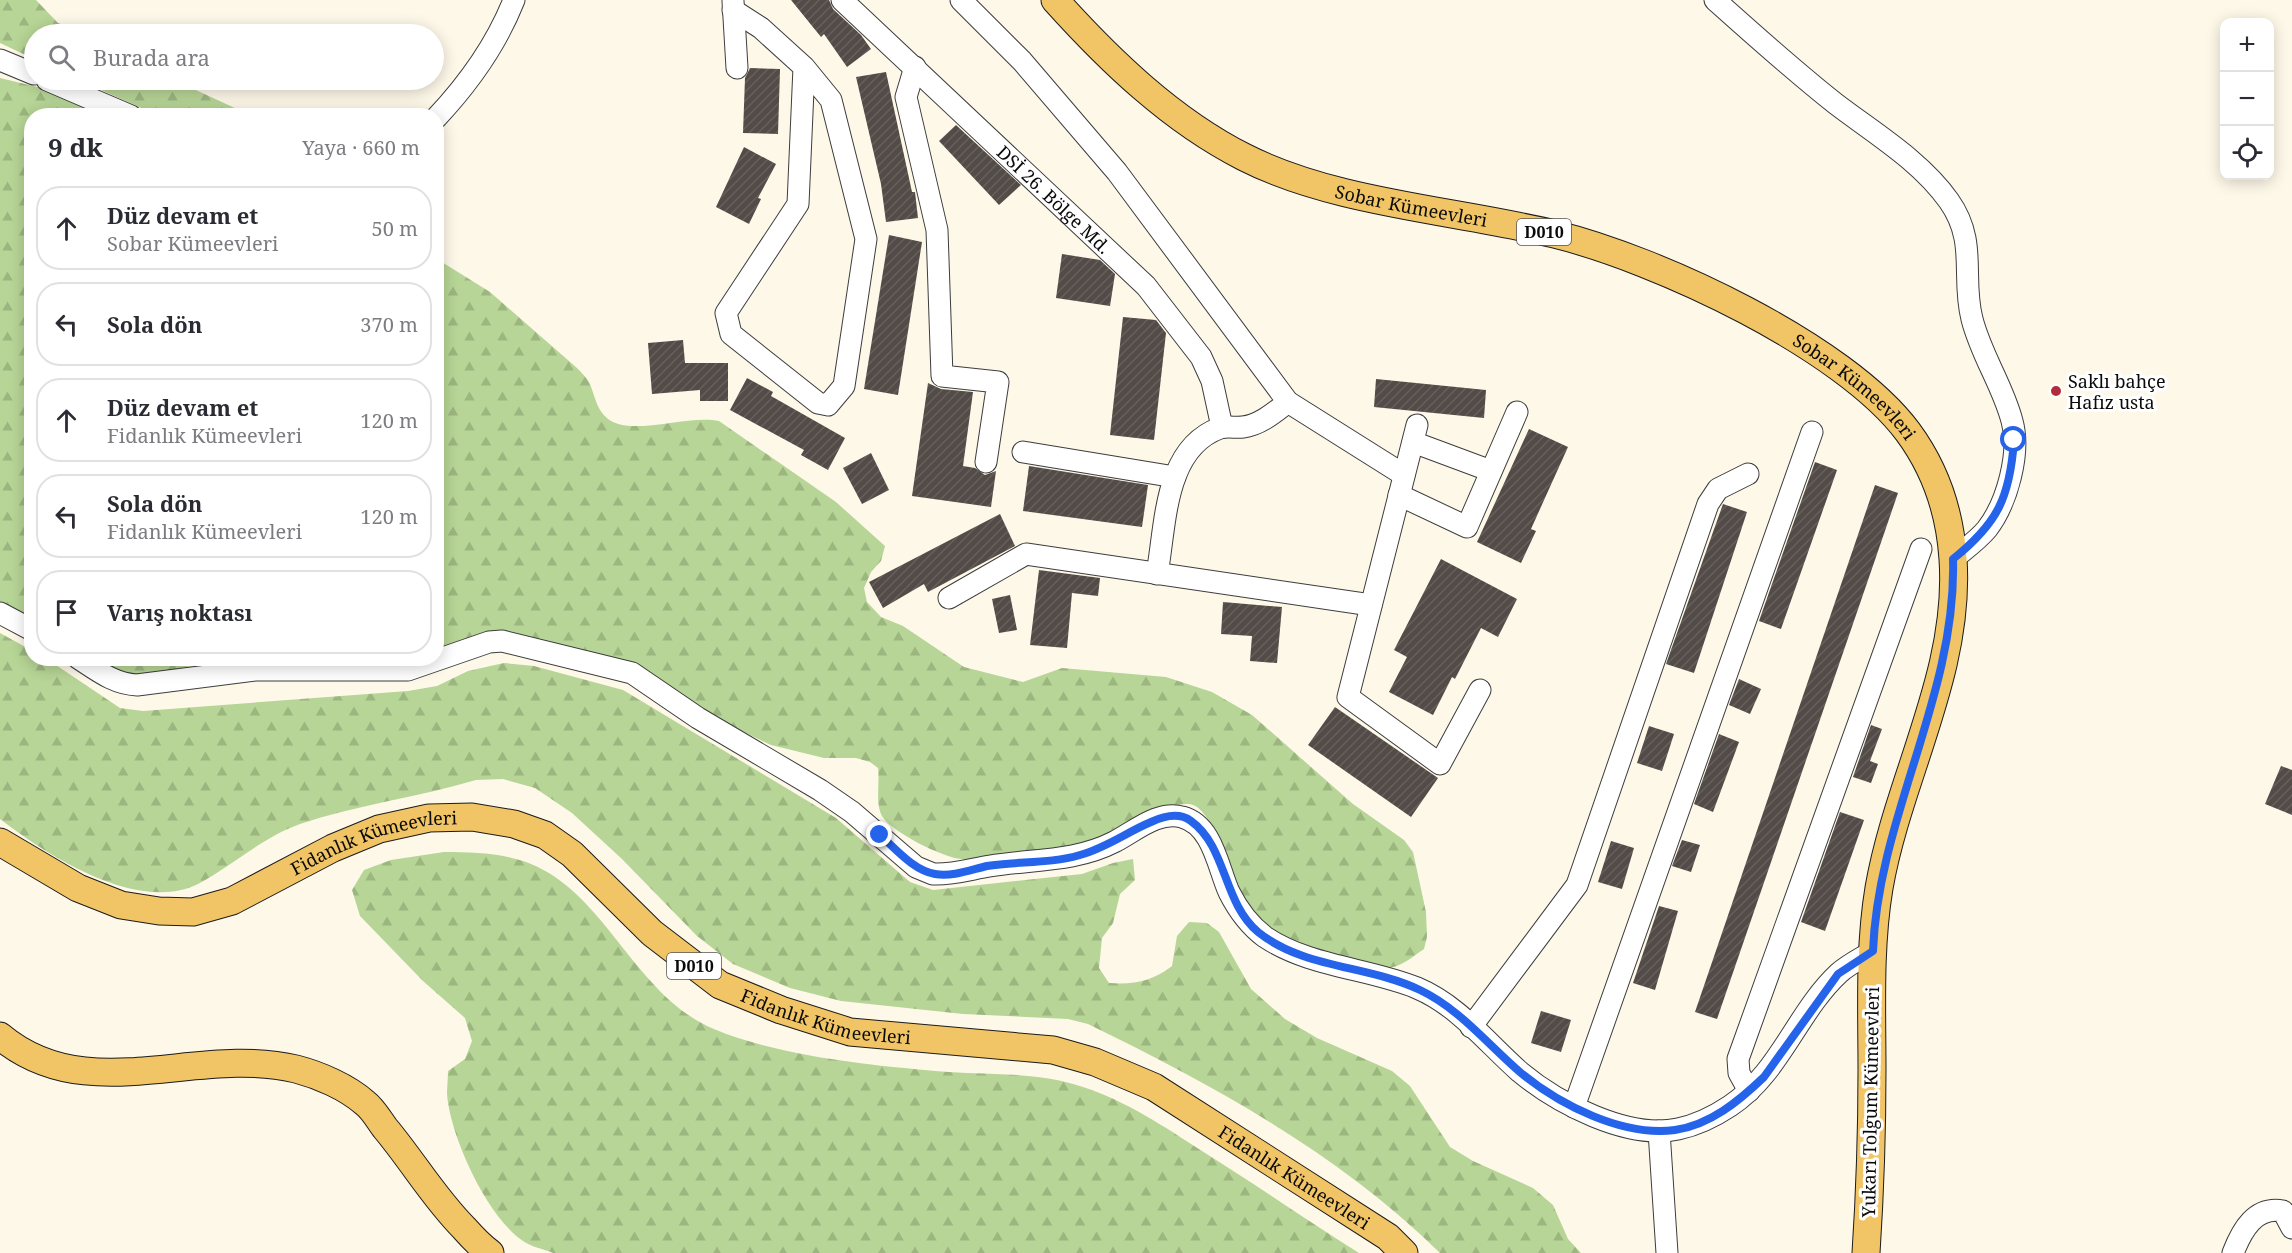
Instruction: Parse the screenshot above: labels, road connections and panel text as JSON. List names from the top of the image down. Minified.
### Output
{"streets":{"main road":["Sobar Kümeevleri","D010","Fidanlık Kümeevleri","Yukarı Tolgum Kümeevleri"],"street":["DSİ 26. Bölge Md."]},"crossings":[["Sobar Kümeevleri","Yukarı Tolgum Kümeevleri"]],"places":["Saklı bahçe Hafız usta"],"page":{"map_buttons":["+","−"],"search":"Burada ara","heading":["9 dk","Yaya · 660 m"],"list":[["Düz devam et","Sobar Kümeevleri","50 m"],["Sola dön","370 m"],["Düz devam et","Fidanlık Kümeevleri","120 m"],["Sola dön","Fidanlık Kümeevleri","120 m"],"Varış noktası"]}}
